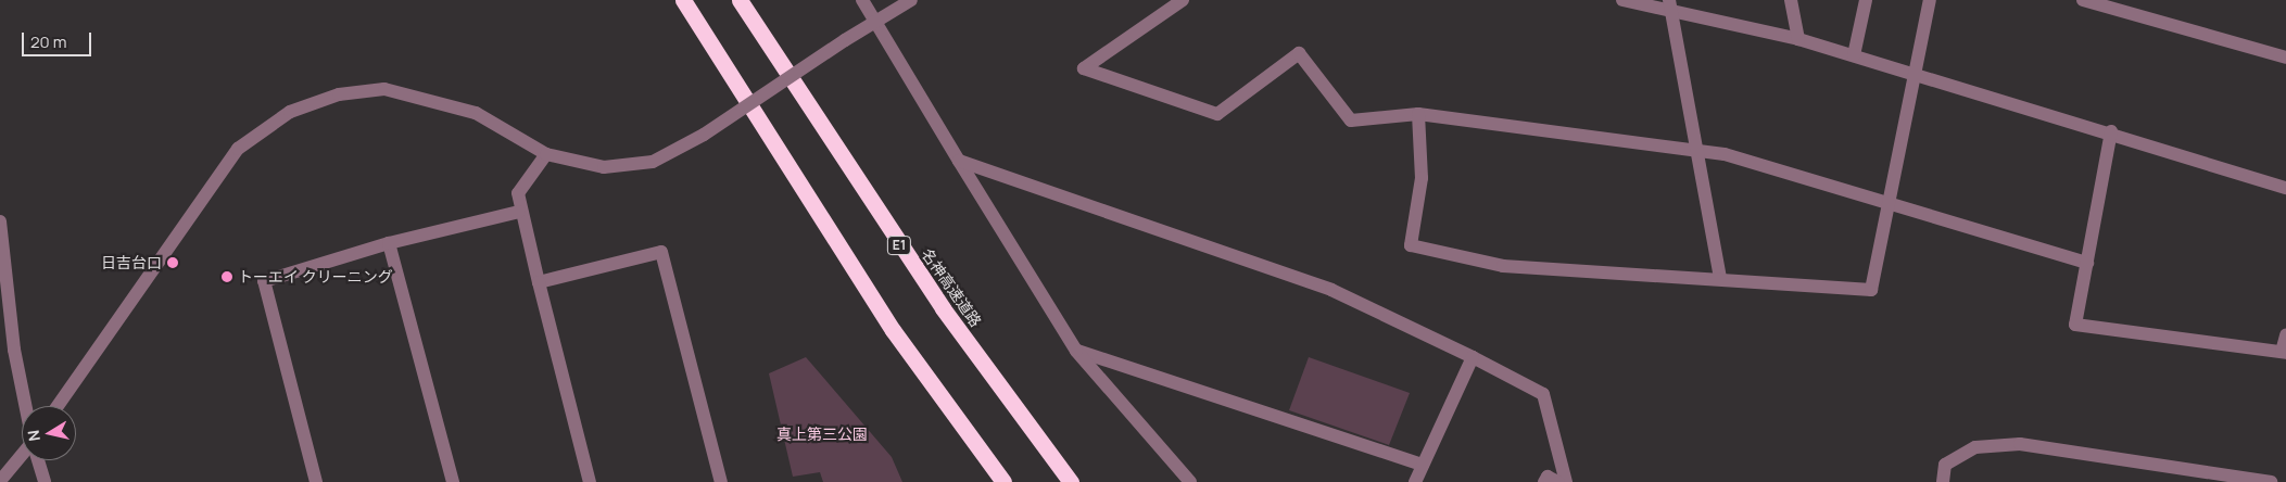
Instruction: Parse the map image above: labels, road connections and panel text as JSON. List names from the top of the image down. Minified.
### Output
{"streets":{"highway":["E1","名神高速道路"]},"parks":["真上第三公園"],"places":["日吉台口","トーエイ クリーニング"],"scale_bar":"20 m","north":"left"}
